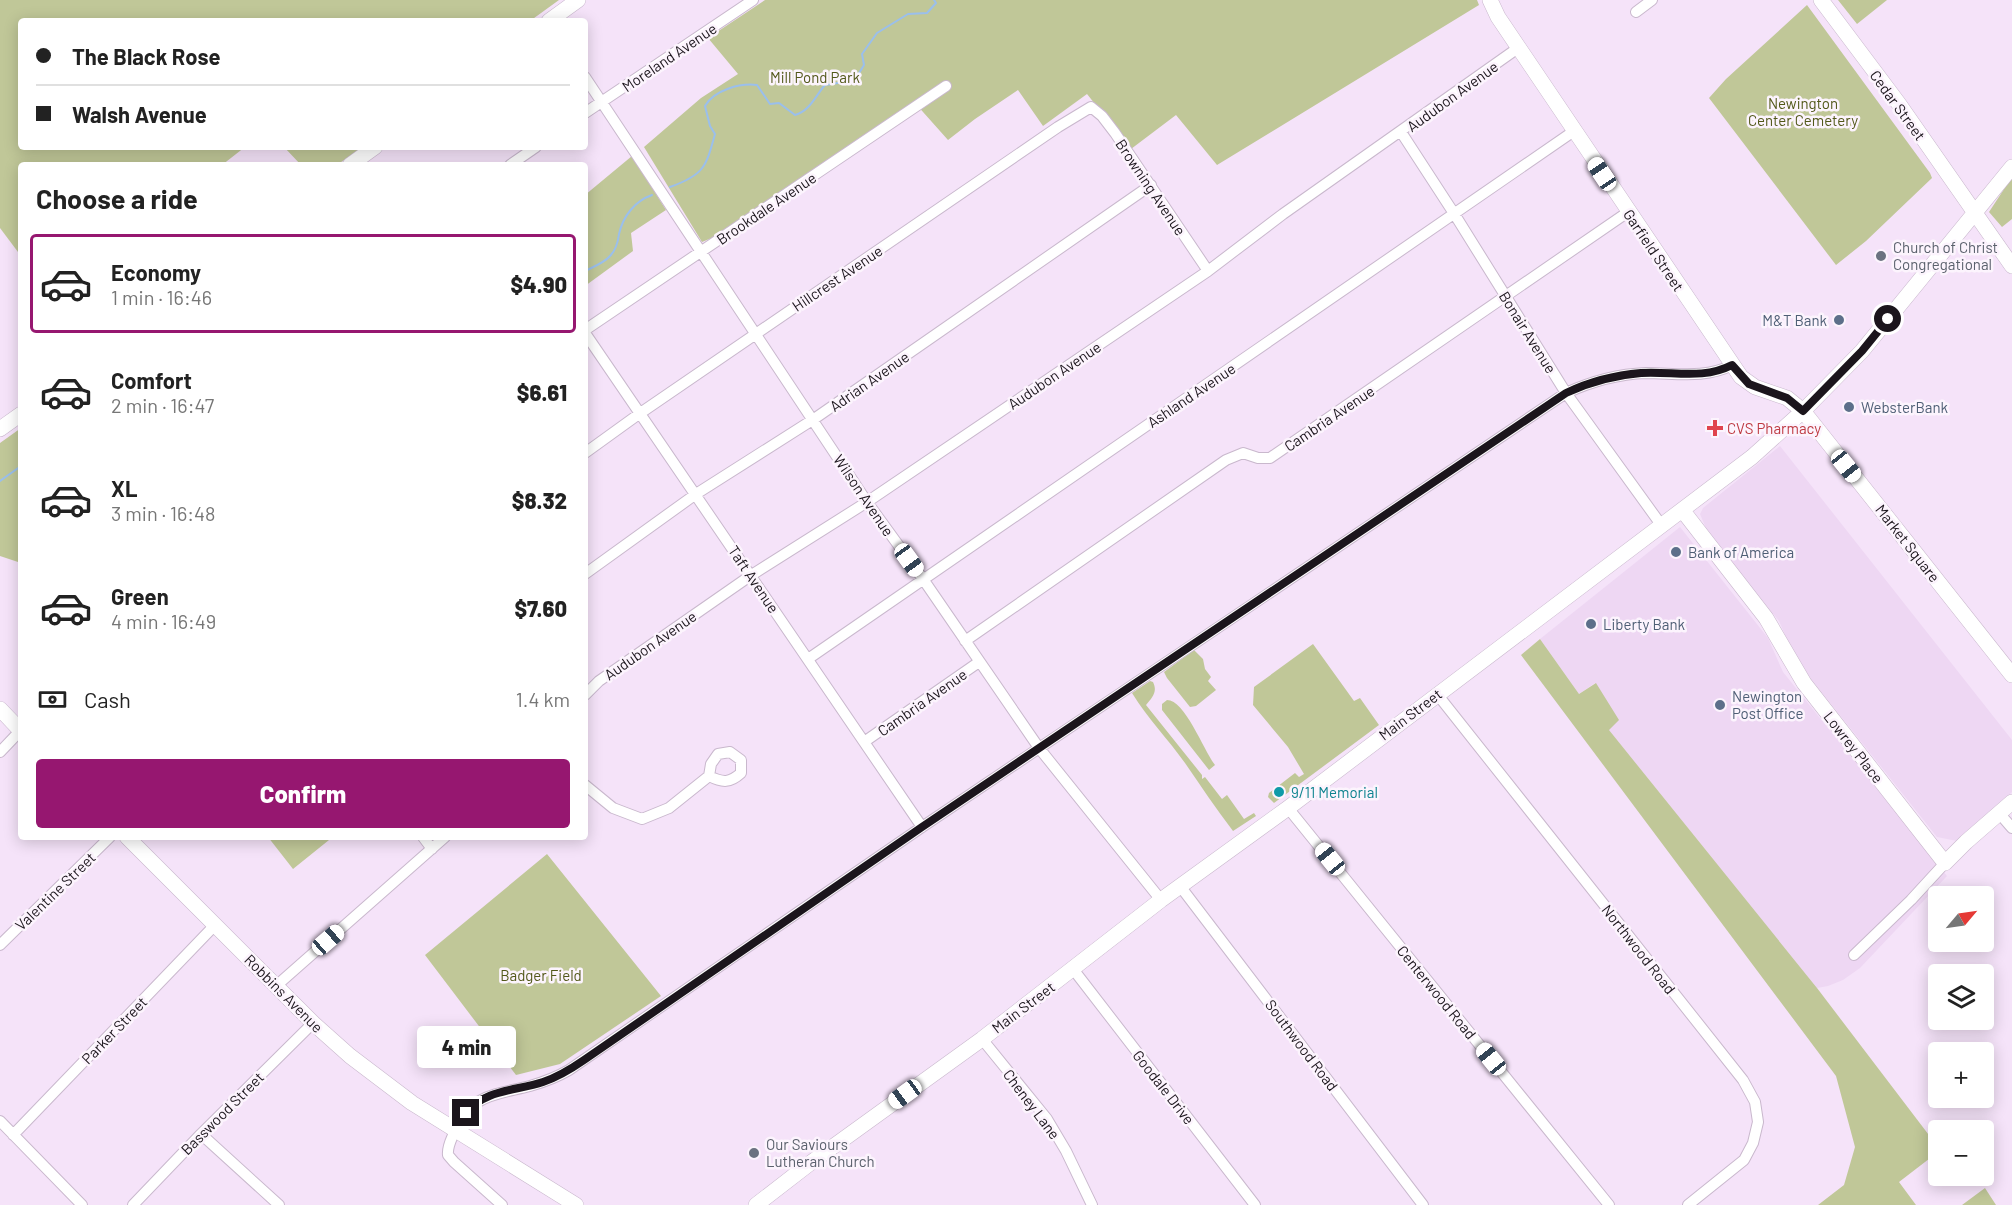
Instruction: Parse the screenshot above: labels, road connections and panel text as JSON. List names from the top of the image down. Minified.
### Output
{"streets":{"main road":["Cedar Street","Garfield Street","Market Square","Main Street","Lowrey Place","Robbins Avenue"],"street":["Moreland Avenue","Audubon Avenue","Browning Avenue","Brookdale Avenue","Hillcrest Avenue","Bonair Avenue","Adrian Avenue","Ashland Avenue","Cambria Avenue","Wilson Avenue","Taft Avenue","Valentine Street","Northwood Road","Centerwood Road","Parker Street","Southwood Road","Goodale Drive","Cheney Lane","Basswood Street"]},"crossings":[["Moreland Avenue","Wilson Avenue"],["Audubon Avenue","Browning Avenue"],["Audubon Avenue","Garfield Street"],["Audubon Avenue","Bonair Avenue"],["Audubon Avenue","Wilson Avenue"],["Audubon Avenue","Taft Avenue"],["Cedar Street","Main Street"],["Browning Avenue","Hillcrest Avenue"],["Browning Avenue","Adrian Avenue"],["Brookdale Avenue","Wilson Avenue"],["Garfield Street","Ashland Avenue"],["Garfield Street","Cambria Avenue"],["Garfield Street","Market Square"],["Garfield Street","Main Street"],["Hillcrest Avenue","Wilson Avenue"],["Hillcrest Avenue","Taft Avenue"],["Bonair Avenue","Ashland Avenue"],["Bonair Avenue","Cambria Avenue"],["Bonair Avenue","Main Street"],["Adrian Avenue","Wilson Avenue"],["Adrian Avenue","Taft Avenue"],["Ashland Avenue","Wilson Avenue"],["Ashland Avenue","Taft Avenue"],["Cambria Avenue","Wilson Avenue"],["Cambria Avenue","Taft Avenue"],["Wilson Avenue","Main Street"],["Market Square","Main Street"],["Main Street","Lowrey Place"],["Main Street","Northwood Road"],["Main Street","Centerwood Road"],["Main Street","Southwood Road"],["Main Street","Goodale Drive"],["Main Street","Cheney Lane"],["Robbins Avenue","Parker Street"],["Robbins Avenue","Basswood Street"]],"parks":["Mill Pond Park","Newington Center Cemetery","Badger Field"],"places":{"other":["Church of Christ Congregational","M&T Bank","WebsterBank","Bank of America","Liberty Bank","Newington Post Office","9/11 Memorial","Our Saviours Lutheran Church"],"health":["CVS Pharmacy"]},"north":"top right","page":{"banner":["The Black Rose","Walsh Avenue"],"heading":"Choose a ride","list":[{"name":"Economy","note":"1 min · 16:46","value":"$4.90"},{"name":"Comfort","note":"2 min · 16:47","value":"$6.61"},{"name":"XL","note":"3 min · 16:48","value":"$8.32"},{"name":"Green","note":"4 min · 16:49","value":"$7.60"}],"pay":["Cash","1.4 km"],"buttons":"Confirm","map_buttons":["+","−"],"bubble":"4 min"}}
